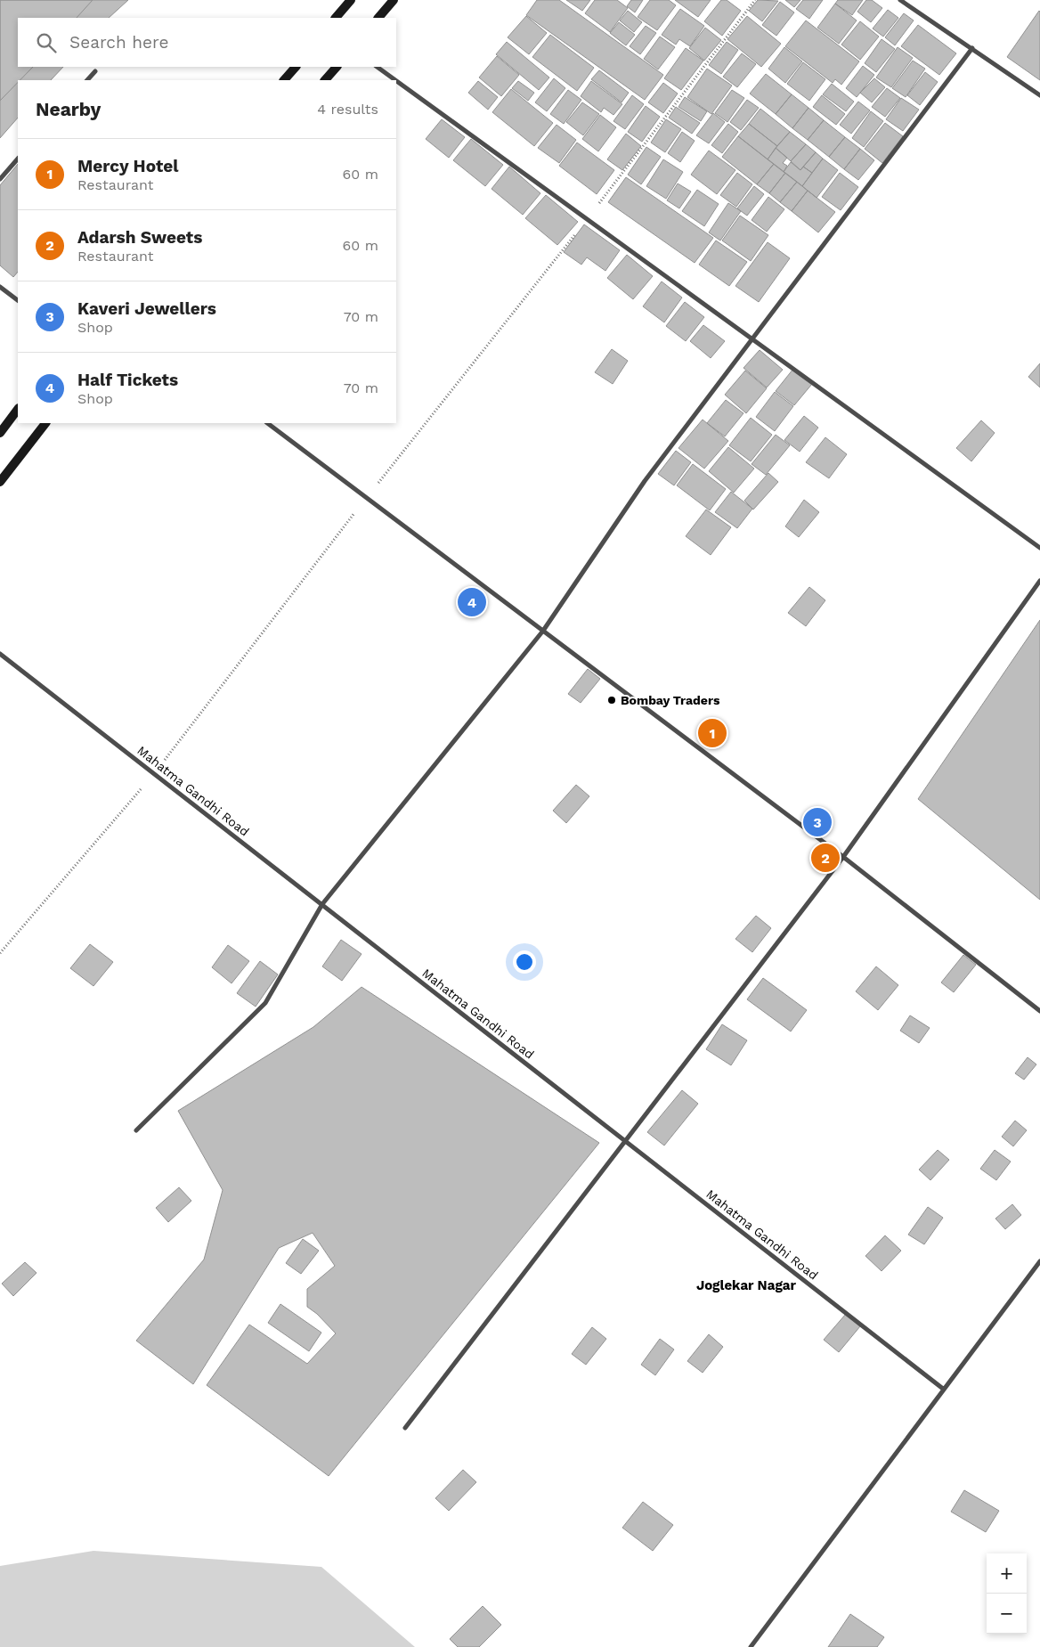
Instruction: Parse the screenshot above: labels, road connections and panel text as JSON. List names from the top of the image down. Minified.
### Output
{"streets":{"street":["Mahatma Gandhi Road"]},"districts":["Joglekar Nagar"],"places":["Bombay Traders"],"page":{"search":"Search here","heading":["Nearby","4 results"],"list":[{"mark":"1","name":"Mercy Hotel","note":"Restaurant","value":"60 m"},{"mark":"2","name":"Adarsh Sweets","note":"Restaurant","value":"60 m"},{"mark":"3","name":"Kaveri Jewellers","note":"Shop","value":"70 m"},{"mark":"4","name":"Half Tickets","note":"Shop","value":"70 m"}],"pins":["4","1","3","2"],"map_buttons":["+","−"]}}
